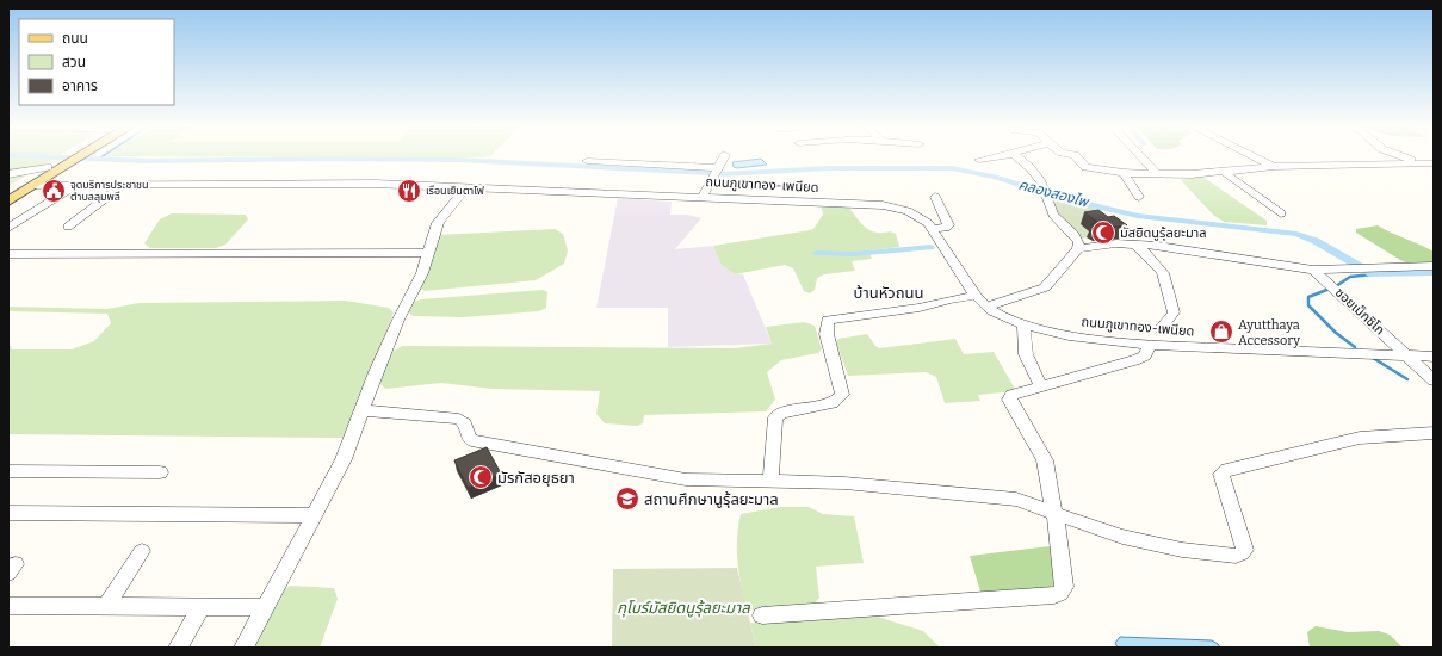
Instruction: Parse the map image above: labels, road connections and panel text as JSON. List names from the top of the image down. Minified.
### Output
{"streets":{"street":["ถนนภูเขาทอง-เพนียด","ซอยเม็กซิโก"]},"crossings":[["ถนนภูเขาทอง-เพนียด","ซอยเม็กซิโก"]],"districts":["บ้านหัวถนน"],"water":["คลองสองไพ"],"parks":["กุโบร์มัสยิดนูรุ้ลยะมาล"],"places":{"public building":["จุดบริการประชาชน ตำบลลุมพลี"],"restaurant":["เรือนเย็นตาโฟ"],"mosque":["มัสยิดนูรุ้ลยะมาล","มัรกัสอยุธยา"],"shop":["Ayutthaya Accessory"],"school or university":["สถานศึกษานูรุ้ลยะมาล"]},"legend":["ถนน","สวน","อาคาร"]}
